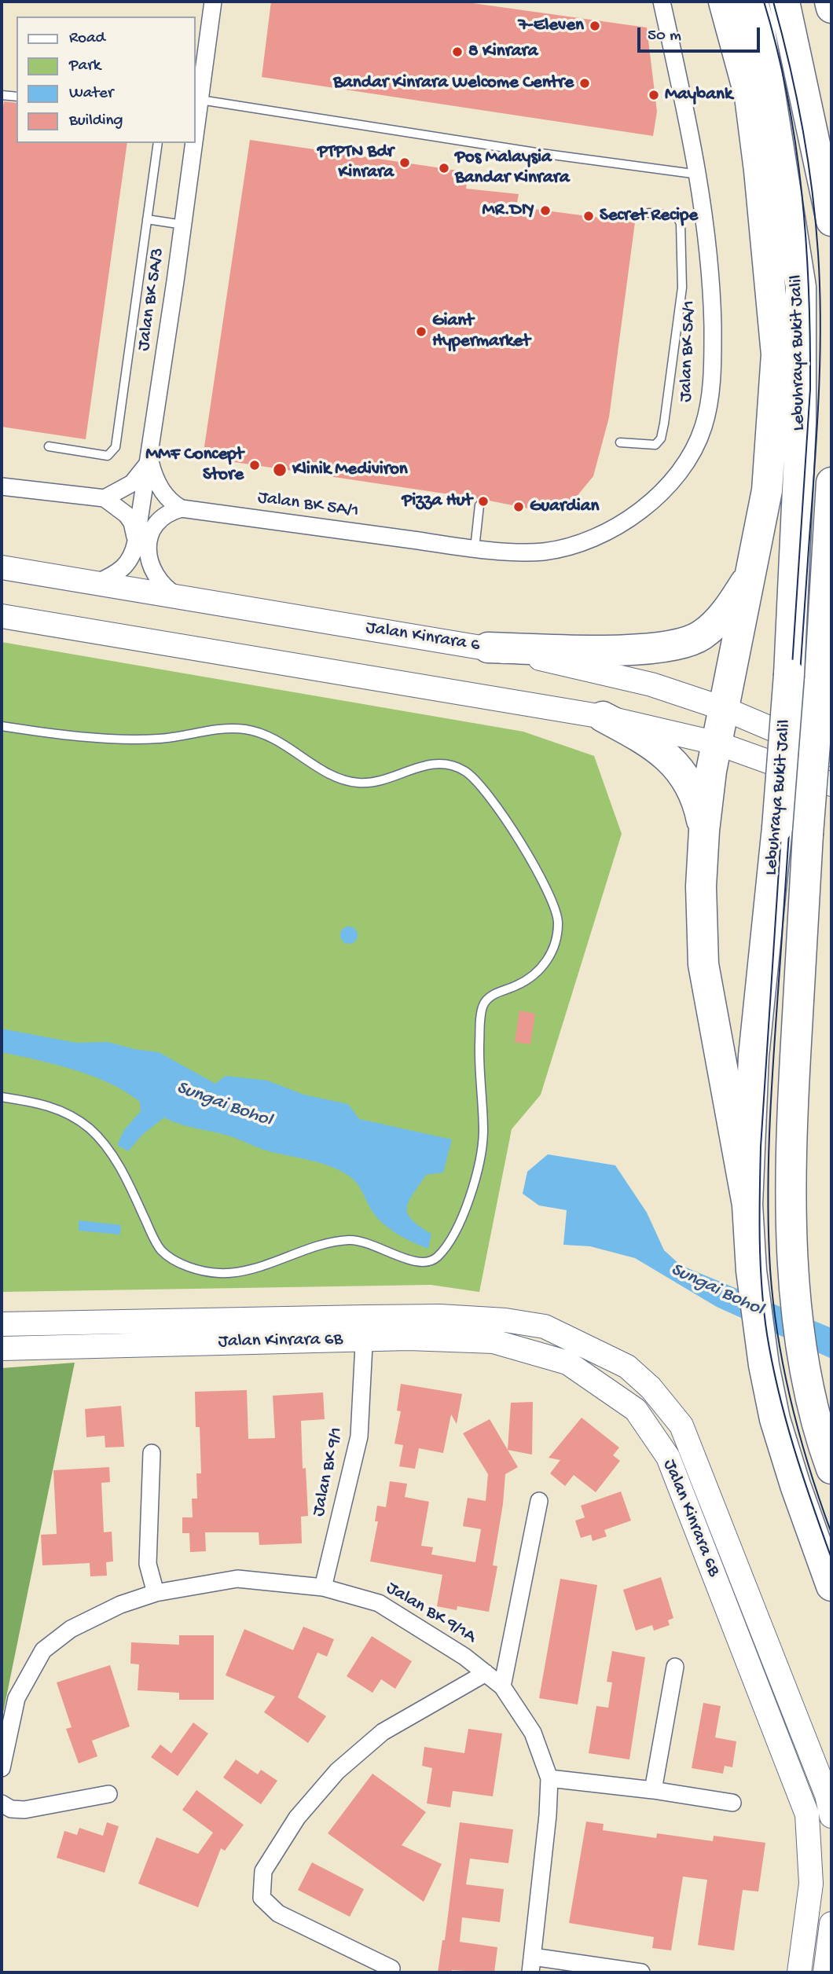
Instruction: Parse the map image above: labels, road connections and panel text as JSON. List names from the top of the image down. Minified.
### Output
{"streets":{"highway":["Lebuhraya Bukit Jalil"],"street":["Jalan BK 5A/3","Jalan BK 5A/1","Jalan Kinrara 6","Jalan Kinrara 6B","Jalan BK 9/1","Jalan BK 9/1A"]},"crossings":[["Jalan BK 5A/3","Jalan Kinrara 6"],["Jalan Kinrara 6B","Jalan BK 9/1"],["Jalan BK 9/1","Jalan BK 9/1A"]],"water":["Sungai Bohol"],"places":["7-Eleven","8 Kinrara","Bandar Kinrara Welcome Centre","Maybank","PTPTN Bdr Kinrara","Pos Malaysia Bandar Kinrara","MR.DIY","Secret Recipe","Giant Hypermarket","MMF Concept Store","Klinik Mediviron","Pizza Hut","Guardian"],"legend":["Road","Park","Water","Building"],"scale_bar":"50 m"}
